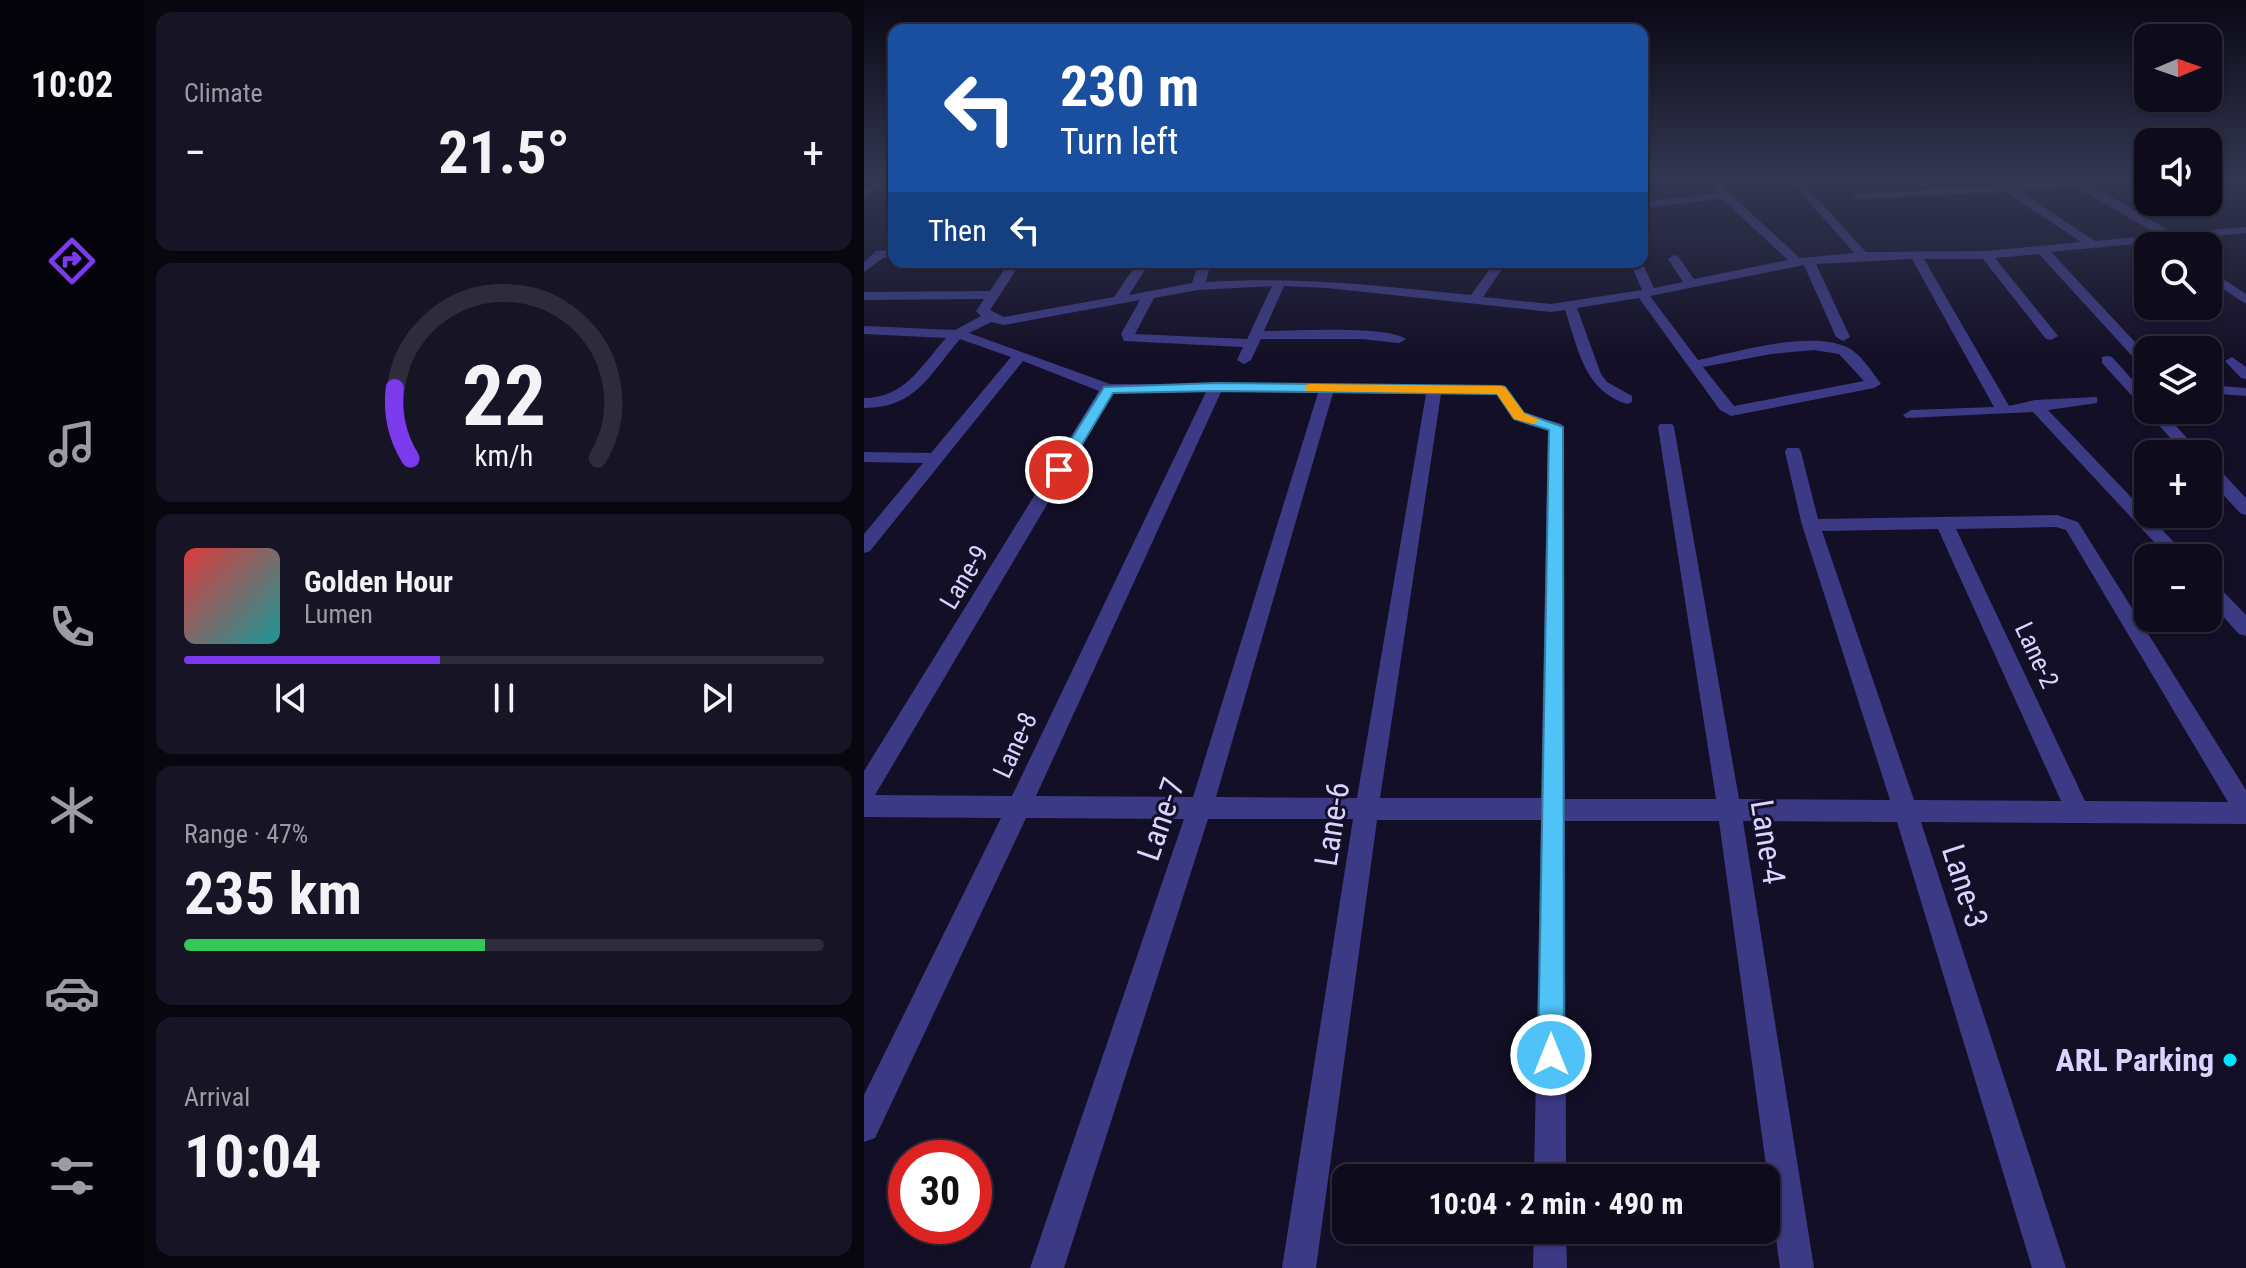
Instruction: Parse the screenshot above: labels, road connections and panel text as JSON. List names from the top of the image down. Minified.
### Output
{"streets":{"street":["Lane-9","Lane-2","Lane-8","Lane-7","Lane-6","Lane-4","Lane-3"]},"places":["ARL Parking"],"north":"right","page":{"tabs":"10:02","tile":["Climate",["Range · 47%","235 km"],["Arrival","10:04"]],"map_buttons":["+","−"],"turn":["230 m","Turn left"],"heat":["−","21.5°","+"],"then":"Then","song":["Golden Hour","Lumen"],"limit":"30","trip":"10:04 · 2 min · 490 m","gauge":["22","km/h"]}}
